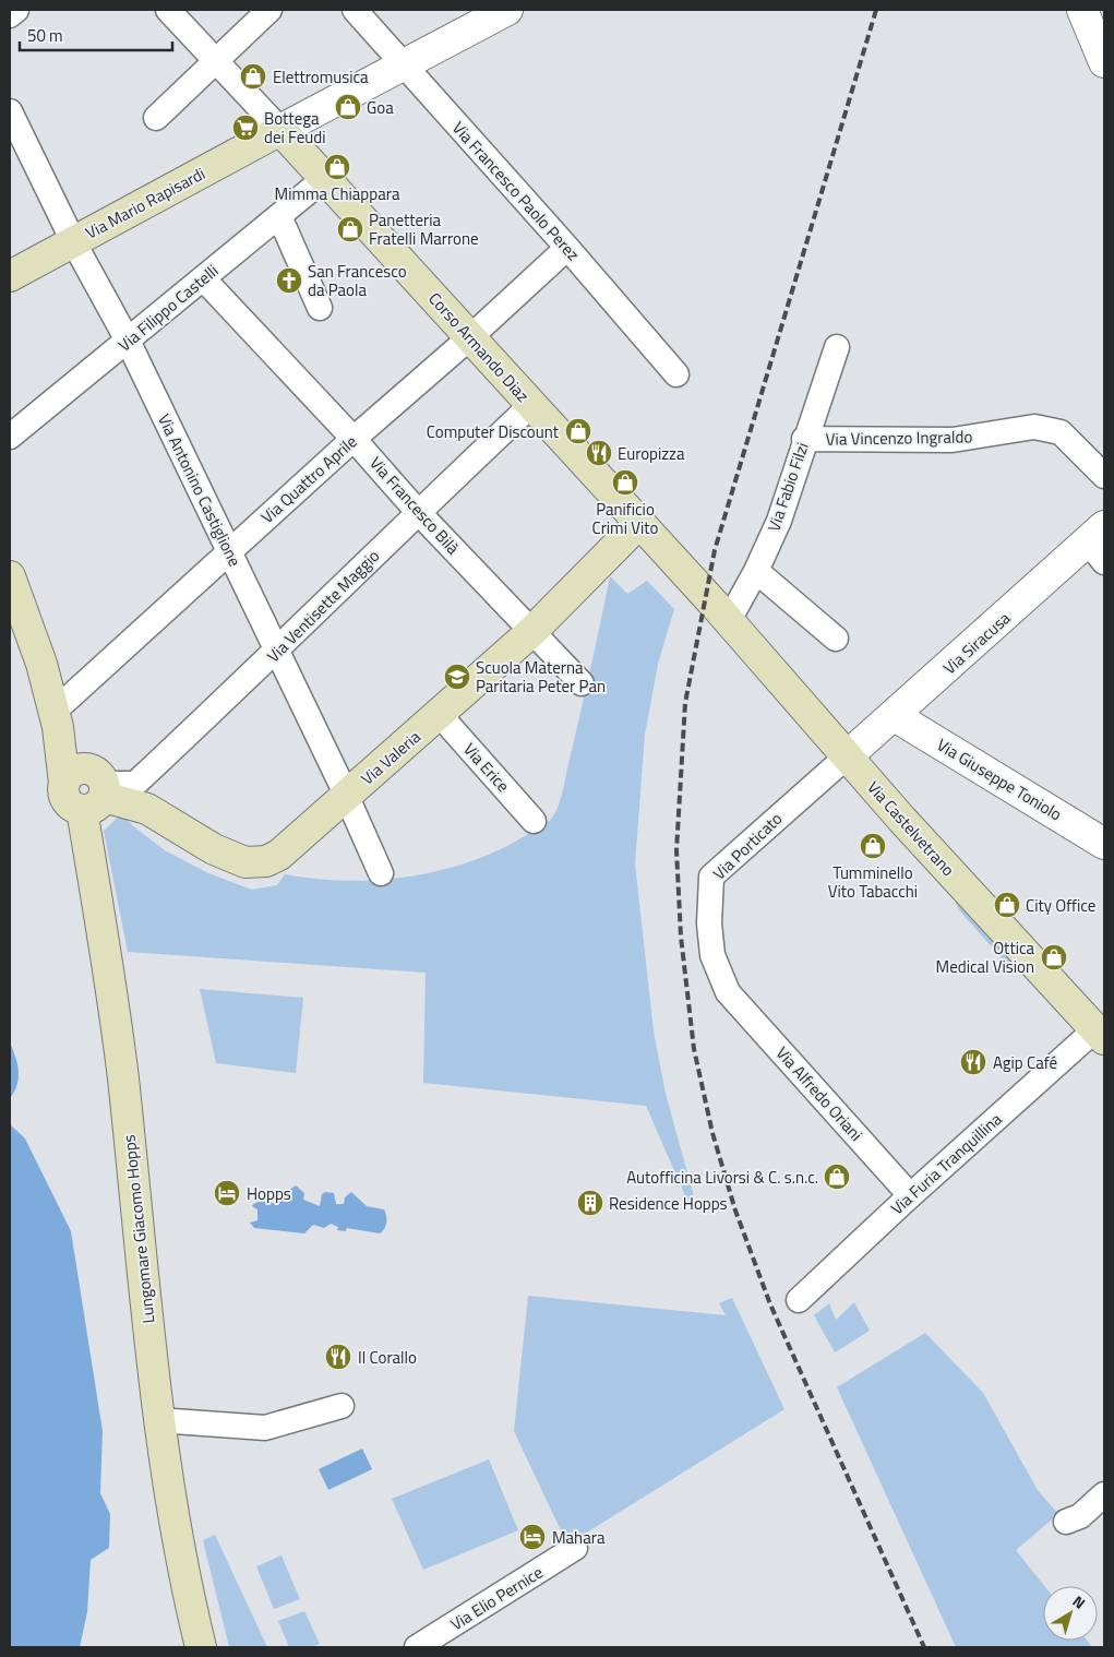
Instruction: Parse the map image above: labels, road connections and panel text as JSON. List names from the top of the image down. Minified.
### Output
{"streets":{"main road":["Via Mario Rapisardi","Corso Armando Diaz","Via Valeria","Via Castelvetrano","Lungomare Giacomo Hopps"],"street":["Via Francesco Paolo Perez","Via Filippo Castelli","Via Vincenzo Ingraldo","Via Quattro Aprile","Via Fabio Filzi","Via Antonino Castiglione","Via Francesco Bilà","Via Ventisette Maggio","Via Siracusa","Via Erice","Via Giuseppe Toniolo","Via Porticato","Via Alfredo Oriani","Via Furia Tranquillina","Via Elio Pernice"]},"crossings":[["Via Francesco Paolo Perez","Via Quattro Aprile"],["Via Mario Rapisardi","Corso Armando Diaz"],["Via Mario Rapisardi","Via Antonino Castiglione"],["Via Filippo Castelli","Corso Armando Diaz"],["Via Filippo Castelli","Via Antonino Castiglione"],["Via Filippo Castelli","Via Francesco Bilà"],["Corso Armando Diaz","Via Quattro Aprile"],["Corso Armando Diaz","Via Fabio Filzi"],["Corso Armando Diaz","Via Ventisette Maggio"],["Corso Armando Diaz","Via Valeria"],["Corso Armando Diaz","Via Castelvetrano"],["Via Vincenzo Ingraldo","Via Fabio Filzi"],["Via Quattro Aprile","Via Antonino Castiglione"],["Via Quattro Aprile","Via Francesco Bilà"],["Via Quattro Aprile","Lungomare Giacomo Hopps"],["Via Fabio Filzi","Via Castelvetrano"],["Via Antonino Castiglione","Via Ventisette Maggio"],["Via Antonino Castiglione","Via Valeria"],["Via Francesco Bilà","Via Ventisette Maggio"],["Via Francesco Bilà","Via Valeria"],["Via Ventisette Maggio","Via Valeria"],["Via Ventisette Maggio","Lungomare Giacomo Hopps"],["Via Siracusa","Via Giuseppe Toniolo"],["Via Siracusa","Via Castelvetrano"],["Via Siracusa","Via Porticato"],["Via Valeria","Via Erice"],["Via Valeria","Lungomare Giacomo Hopps"],["Via Castelvetrano","Via Porticato"],["Via Castelvetrano","Via Furia Tranquillina"],["Via Porticato","Via Alfredo Oriani"],["Via Alfredo Oriani","Via Furia Tranquillina"]],"places":{"shop":["Elettromusica","Goa","Mimma Chiappara","Panetteria Fratelli Marrone","Computer Discount","Panificio Crimi Vito","Tumminello Vito Tabacchi","City Office","Ottica Medical Vision","Autofficina Livorsi & C. s.n.c."],"supermarket":["Bottega dei Feudi"],"church":["San Francesco da Paola"],"restaurant":["Europizza","Agip Café","Il Corallo"],"school or university":["Scuola Materna Paritaria Peter Pan"],"hotel":["Hopps","Mahara"],"building":["Residence Hopps"]},"scale_bar":"50 m","north":"top right"}
